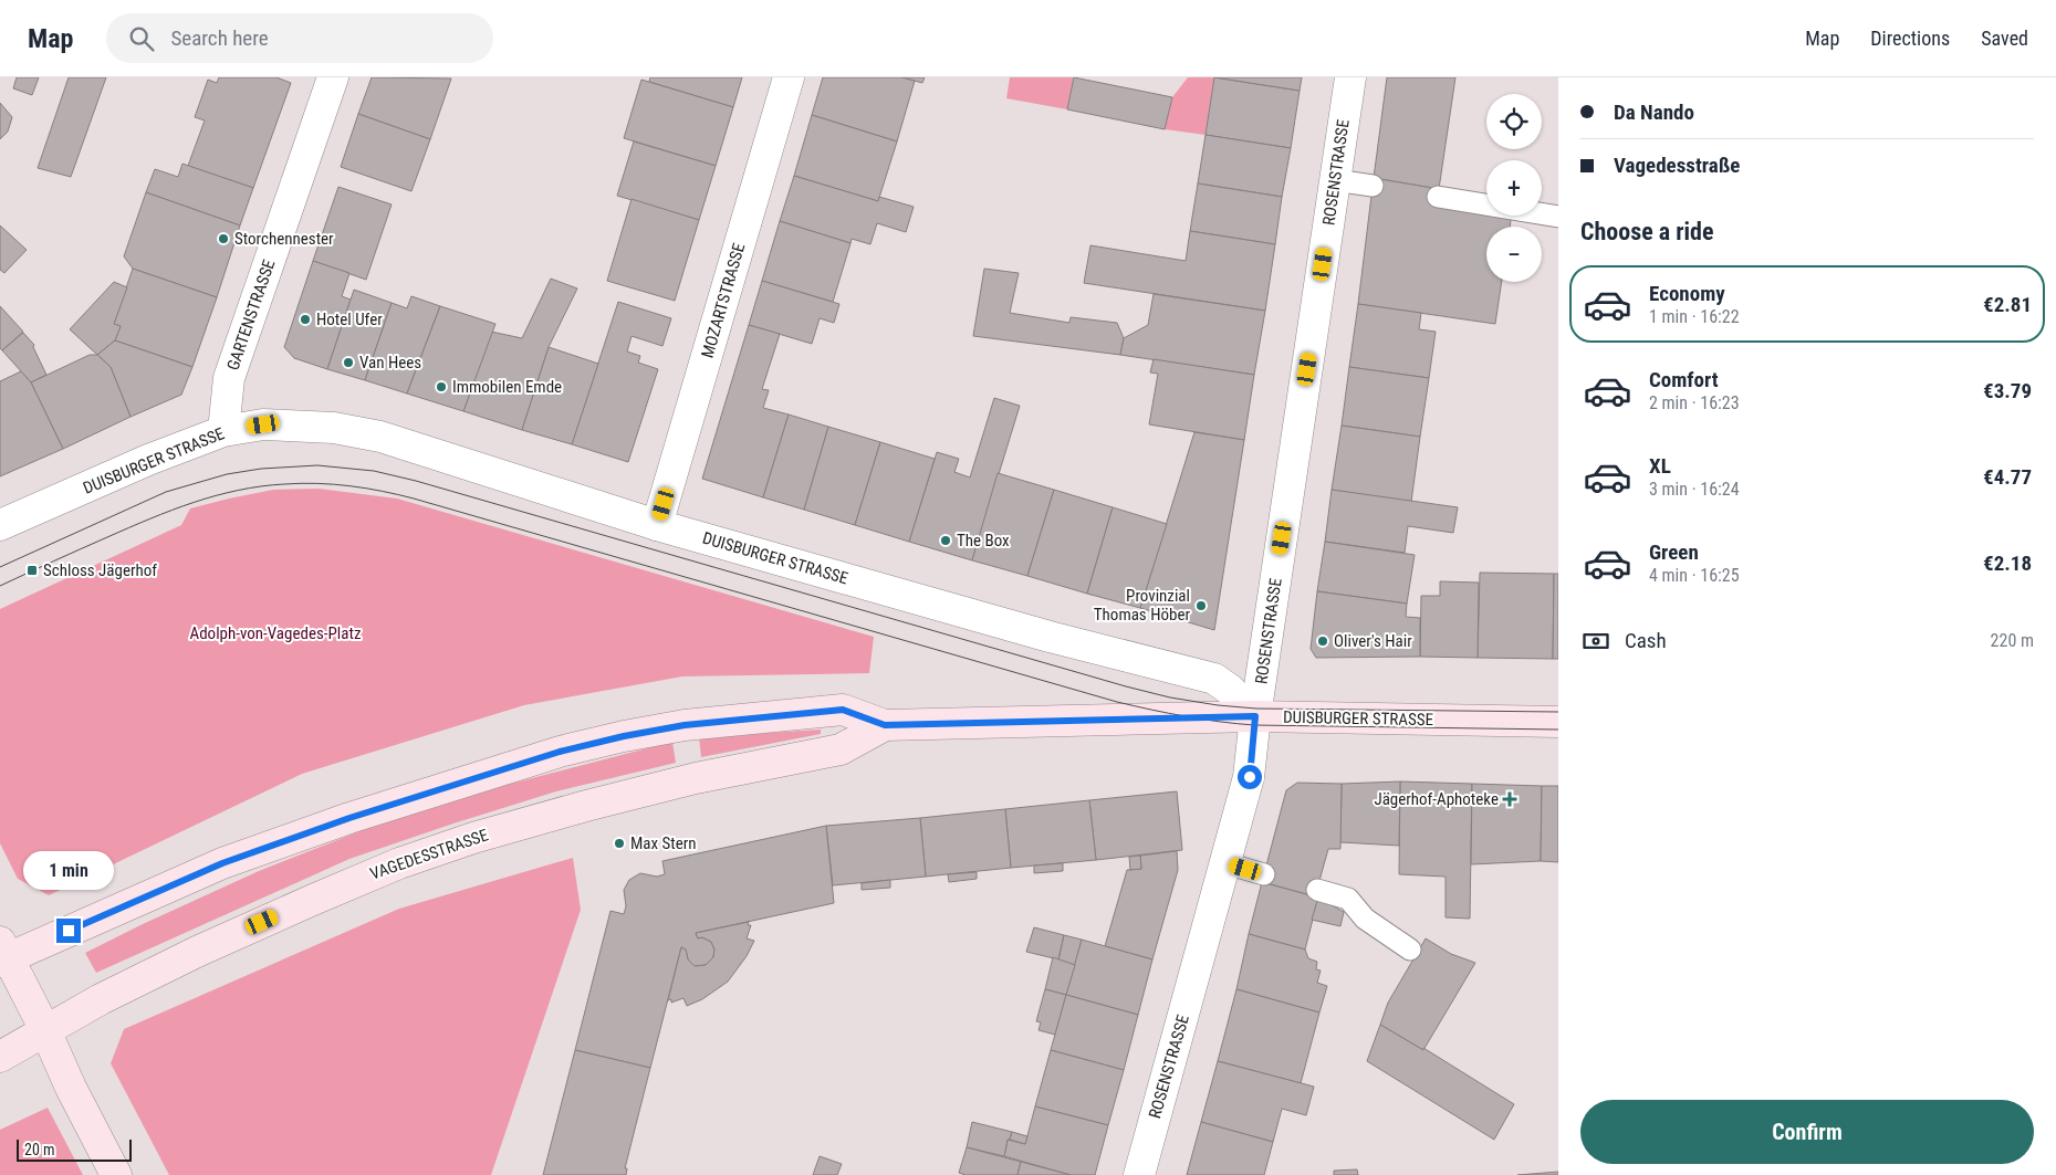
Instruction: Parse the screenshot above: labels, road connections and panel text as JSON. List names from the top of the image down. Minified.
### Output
{"streets":{"street":["ROSENSTRASSE","MOZARTSTRASSE","GARTENSTRASSE","DUISBURGER STRASSE","VAGEDESSTRASSE"]},"crossings":[["ROSENSTRASSE","DUISBURGER STRASSE"],["ROSENSTRASSE","VAGEDESSTRASSE"],["MOZARTSTRASSE","DUISBURGER STRASSE"],["GARTENSTRASSE","DUISBURGER STRASSE"],["DUISBURGER STRASSE","VAGEDESSTRASSE"]],"parks":["Adolph-von-Vagedes-Platz"],"places":{"other":["Storchennester","Hotel Ufer","Van Hees","Immobilen Emde","The Box","Provinzial Thomas Höber","Oliver's Hair","Max Stern"],"transit":["Schloss Jägerhof"],"health":["Jägerhof-Aphoteke"]},"scale_bar":"20 m","page":{"header":"Map","search":"Search here","nav":["Map","Directions","Saved"],"banner":["Da Nando","Vagedesstraße"],"map_buttons":["+","−"],"heading":"Choose a ride","list":[{"name":"Economy","note":"1 min · 16:22","value":"€2.81"},{"name":"Comfort","note":"2 min · 16:23","value":"€3.79"},{"name":"XL","note":"3 min · 16:24","value":"€4.77"},{"name":"Green","note":"4 min · 16:25","value":"€2.18"}],"pay":["Cash","220 m"],"bubble":"1 min","buttons":"Confirm","scale":"20 m"}}
